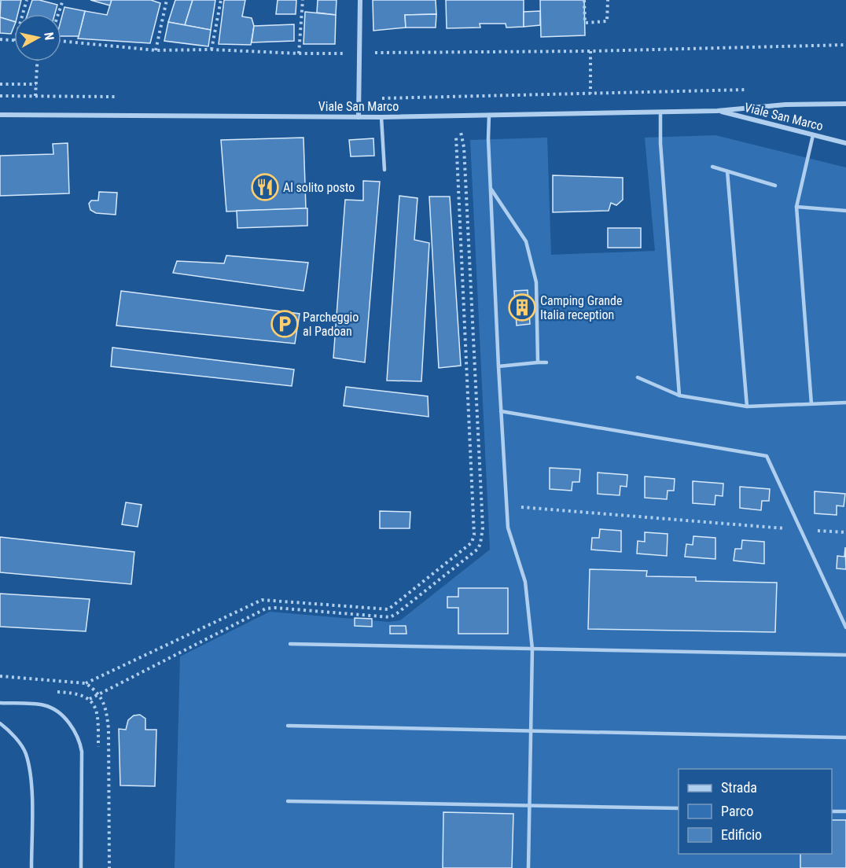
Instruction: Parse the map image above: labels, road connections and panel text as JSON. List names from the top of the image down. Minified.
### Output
{"streets":{"street":["Viale San Marco"]},"places":{"restaurant":["Al solito posto"],"building":["Camping Grande Italia reception"],"parking":["Parcheggio al Padoan"]},"legend":["Strada","Parco","Edificio"],"north":"right"}
